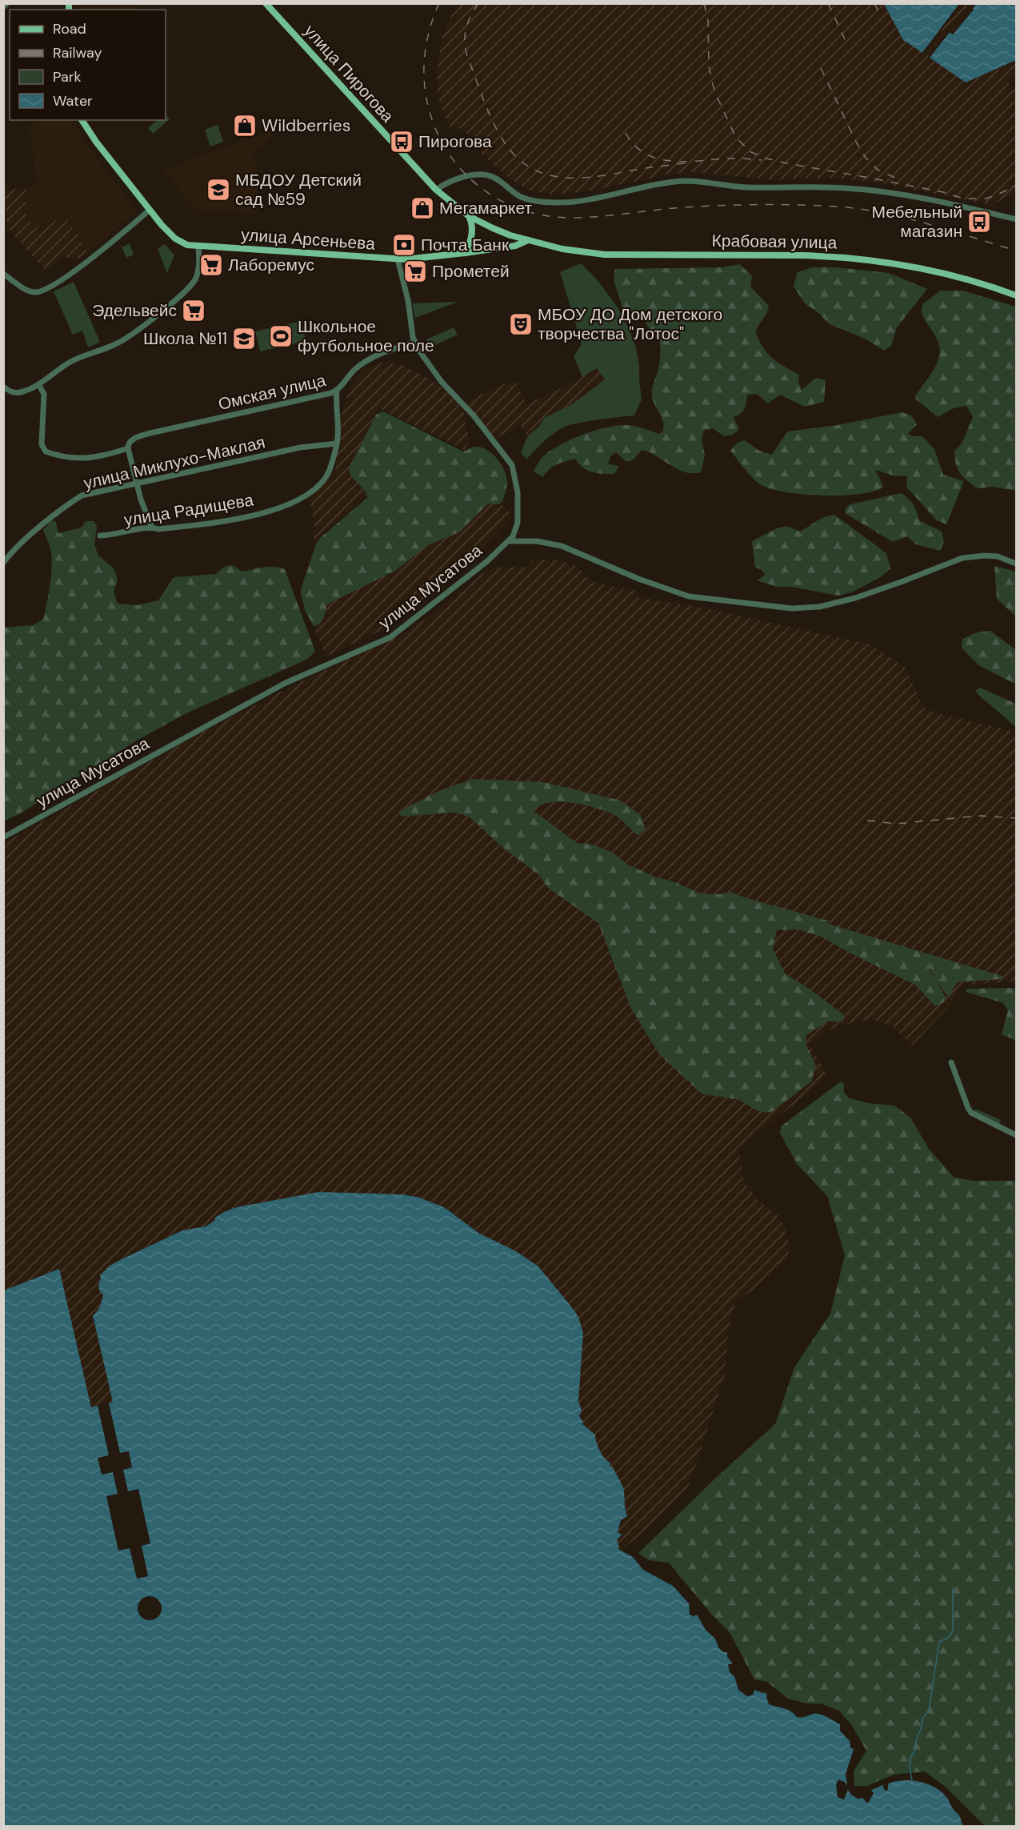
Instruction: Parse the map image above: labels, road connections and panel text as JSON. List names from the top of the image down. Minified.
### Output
{"streets":{"main road":["улица Пирогова","улица Арсеньева","Крабовая улица"],"street":["Омская улица","улица Миклухо-Маклая","улица Радищева","улица Мусатова"]},"crossings":[["улица Пирогова","улица Арсеньева"],["улица Пирогова","Крабовая улица"],["улица Арсеньева","Крабовая улица"],["улица Арсеньева","улица Мусатова"],["Омская улица","улица Радищева"],["Омская улица","улица Мусатова"],["улица Миклухо-Маклая","улица Радищева"]],"places":{"shop":["Wildberries","Мегамаркет"],"bus stop":["Пирогова","Мебельный магазин"],"school or university":["МБДОУ Детский сад №59","Школа №11"],"bank":["Почта Банк"],"supermarket":["Лаборемус","Прометей","Эдельвейс"],"theatre":["МБОУ ДО Дом детского творчества \"Лотос\""],"sports":["Школьное футбольное поле"]},"legend":["Road","Railway","Park","Water"]}
